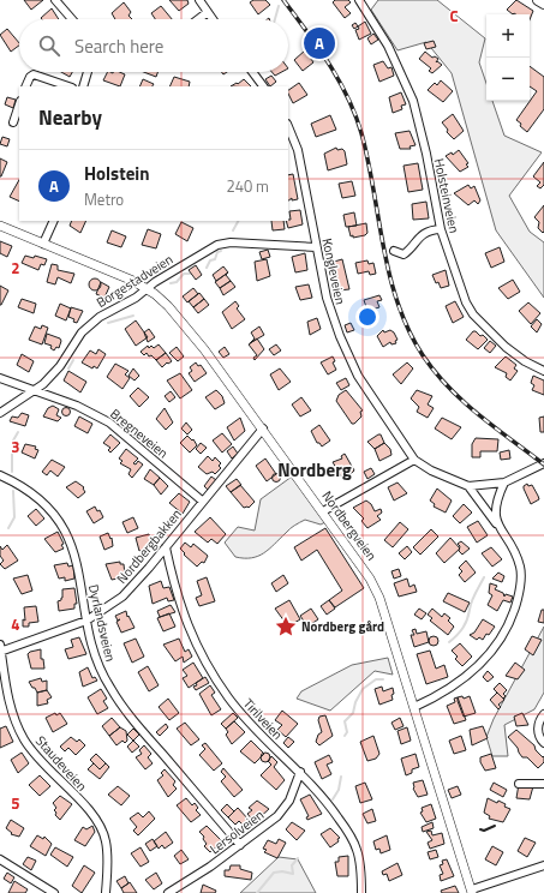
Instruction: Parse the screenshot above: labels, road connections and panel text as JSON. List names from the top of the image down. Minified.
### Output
{"streets":{"street":["Holsteinveien","Kongleveien","Borgestadveien","Bregneveien","Nordbergveien","Nordbergbakken","Dyrlandsveien","Tirilveien","Staudeveien","Lersolveien"]},"crossings":[["Kongleveien","Borgestadveien"],["Borgestadveien","Bregneveien"],["Borgestadveien","Nordbergveien"],["Bregneveien","Nordbergbakken"],["Nordbergveien","Nordbergbakken"],["Nordbergbakken","Dyrlandsveien"],["Nordbergbakken","Tirilveien"],["Nordbergbakken","Staudeveien"],["Dyrlandsveien","Lersolveien"],["Tirilveien","Lersolveien"]],"districts":["Nordberg"],"places":{"place":["Nordberg gård"]},"page":{"map_buttons":["+","−"],"search":"Search here","pins":"A","heading":"Nearby","list":[{"mark":"A","name":"Holstein","note":"Metro","value":"240 m"}]},"grid":{"columns":["C"],"rows":["2","3","4","5"]}}
